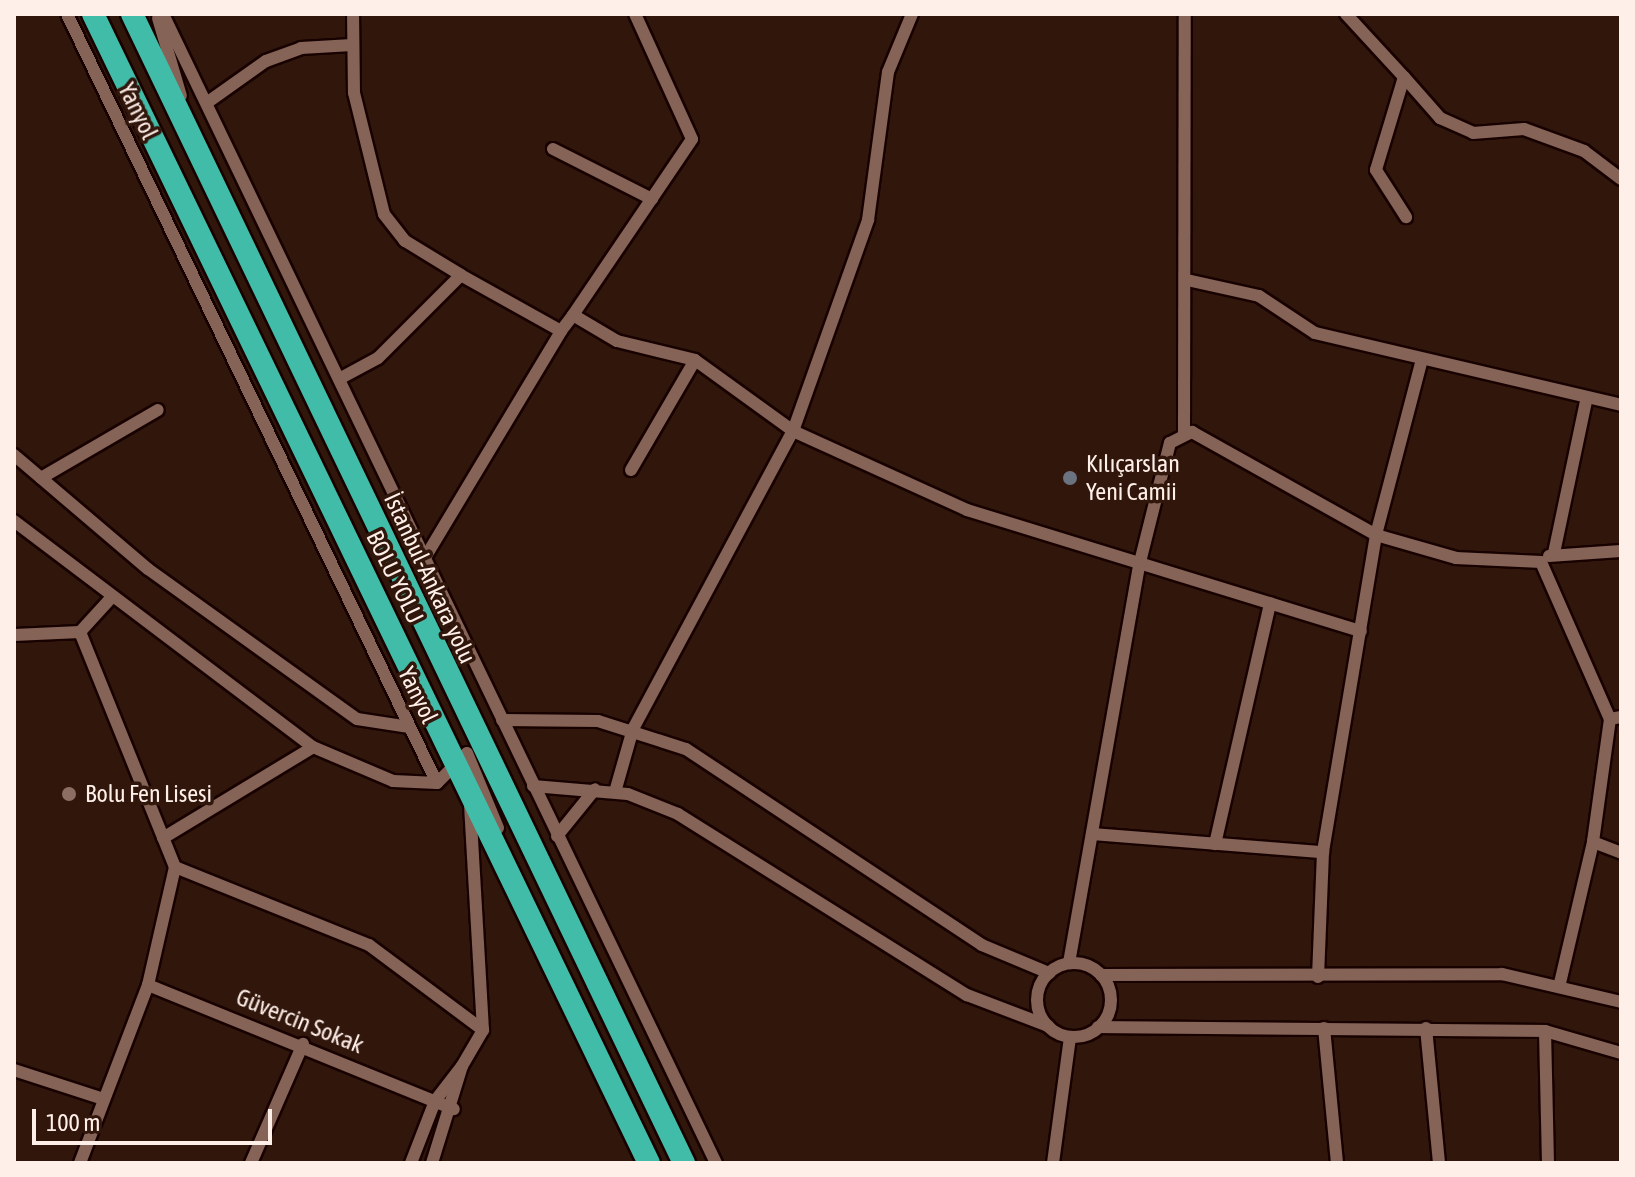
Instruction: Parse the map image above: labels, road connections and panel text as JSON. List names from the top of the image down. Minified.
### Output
{"streets":{"highway":["BOLU YOLU","İstanbul-Ankara yolu"],"street":["Yanyol","Güvercin Sokak"]},"places":["Kılıçarslan Yeni Camii","Bolu Fen Lisesi"],"scale_bar":"100 m"}
